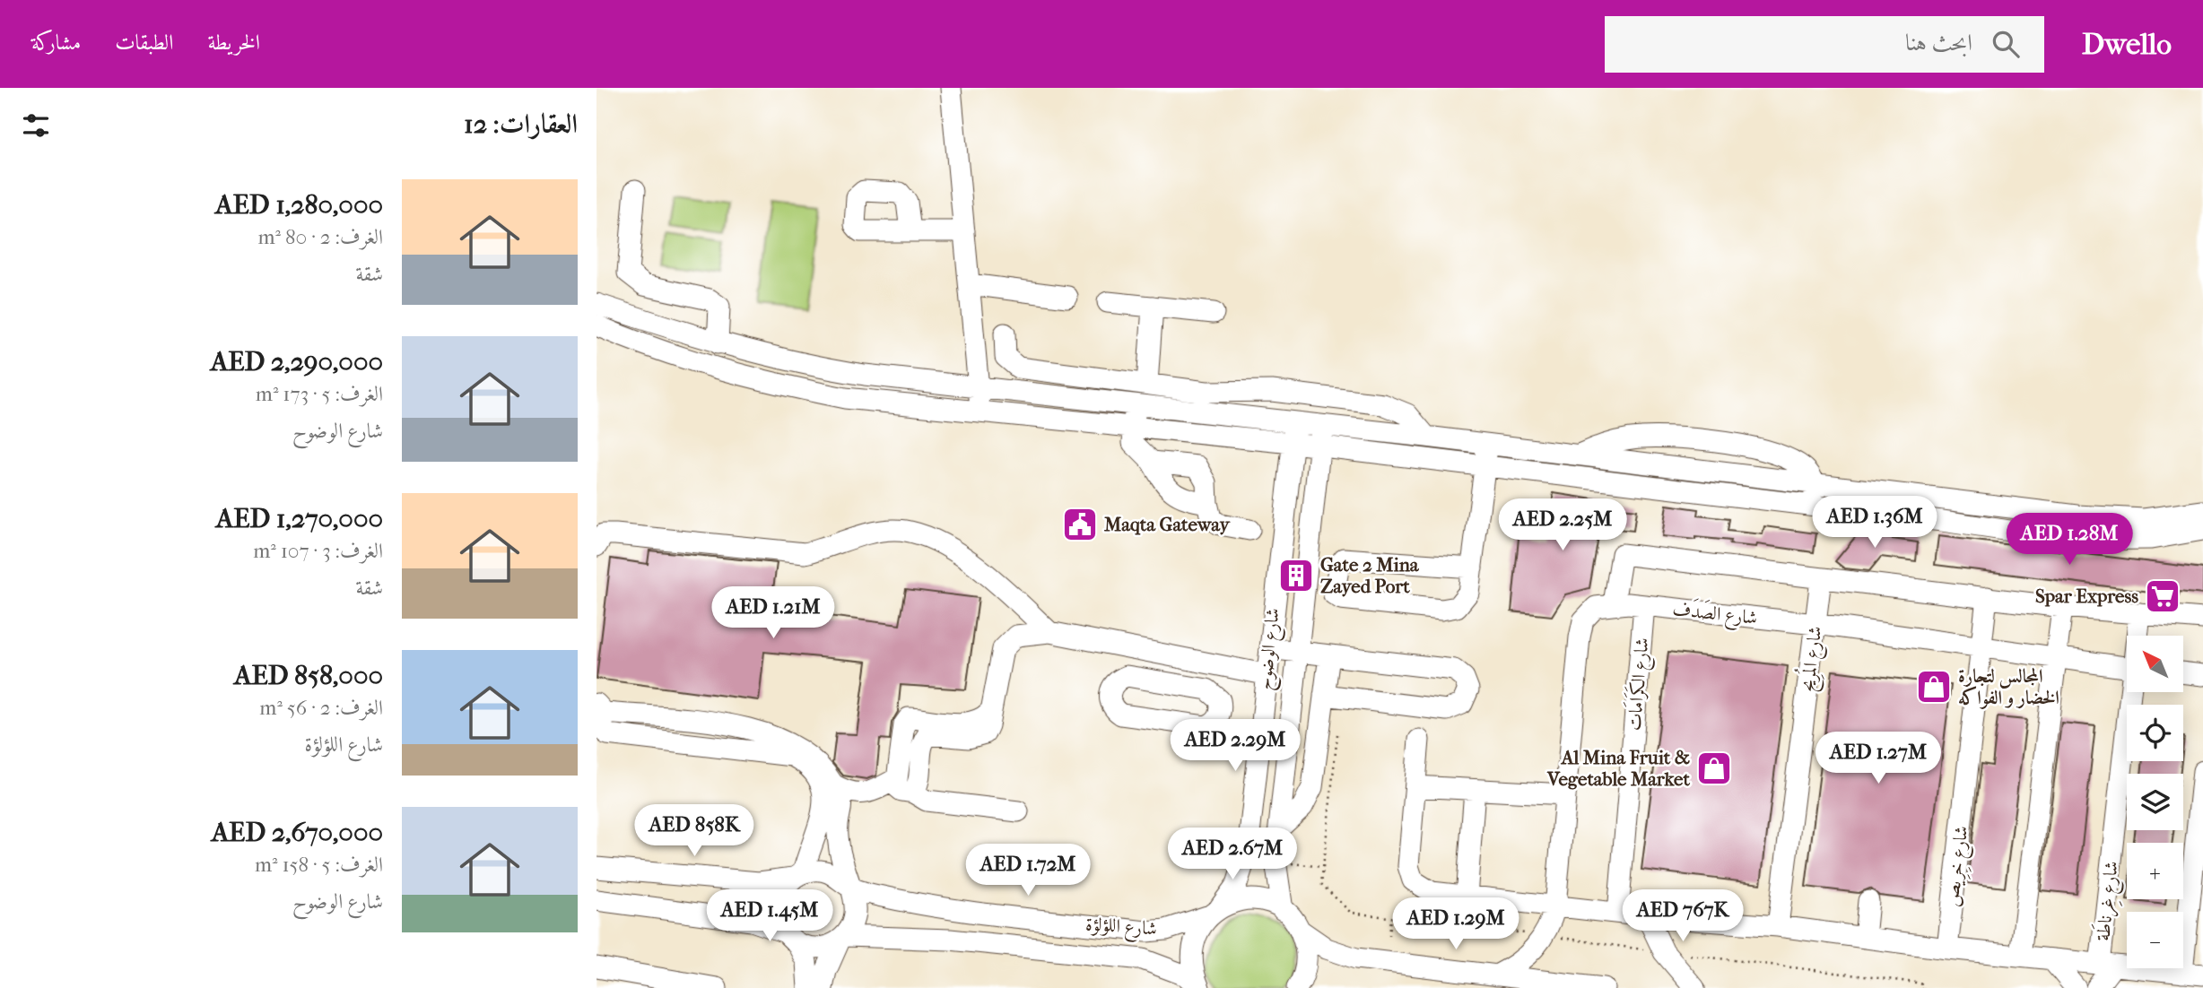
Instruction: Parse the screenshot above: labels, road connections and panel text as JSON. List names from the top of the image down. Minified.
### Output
{"streets":{"street":["شارع الصَدَف","شارع الوضوح","شارع المُرِيح","شارع الكَرَامَات","شارع خِرِيص","شارع غِرناطَة","شارع اللؤلؤة"]},"crossings":[["شارع الصَدَف","شارع المُرِيح"],["شارع الصَدَف","شارع الكَرَامَات"],["شارع الصَدَف","شارع خِرِيص"],["شارع الوضوح","شارع اللؤلؤة"]],"places":{"public building":["Maqta Gateway"],"building":["Gate 2 Mina Zayed Port"],"supermarket":["Spar Express"],"shop":["المجالس لتجارة الخضار و الفواكه","Al Mina Fruit & Vegetable Market"]},"north":"top left","page":{"header":"Dwello","search":"ابحث هنا","nav":["الخريطة","الطبقات","مشاركة"],"heading":"العقارات: 12","list":[{"name":"AED 1,280,000","note":"الغرف: 2 · 80 m² · شقة"},{"name":"AED 2,290,000","note":"الغرف: 5 · 173 m² · شارع الوضوح"},{"name":"AED 1,270,000","note":"الغرف: 3 · 107 m² · شقة"},{"name":"AED 858,000","note":"الغرف: 2 · 56 m² · شارع اللؤلؤة"},{"name":"AED 2,670,000","note":"الغرف: 5 · 158 m² · شارع الوضوح"}],"price":["AED 1.36M","AED 2.25M","AED 1.28M","AED 1.21M","AED 2.29M","AED 1.27M","AED 858K","AED 2.67M","AED 1.72M","AED 1.45M","AED 767K","AED 1.29M"],"map_buttons":["+","−"]}}
